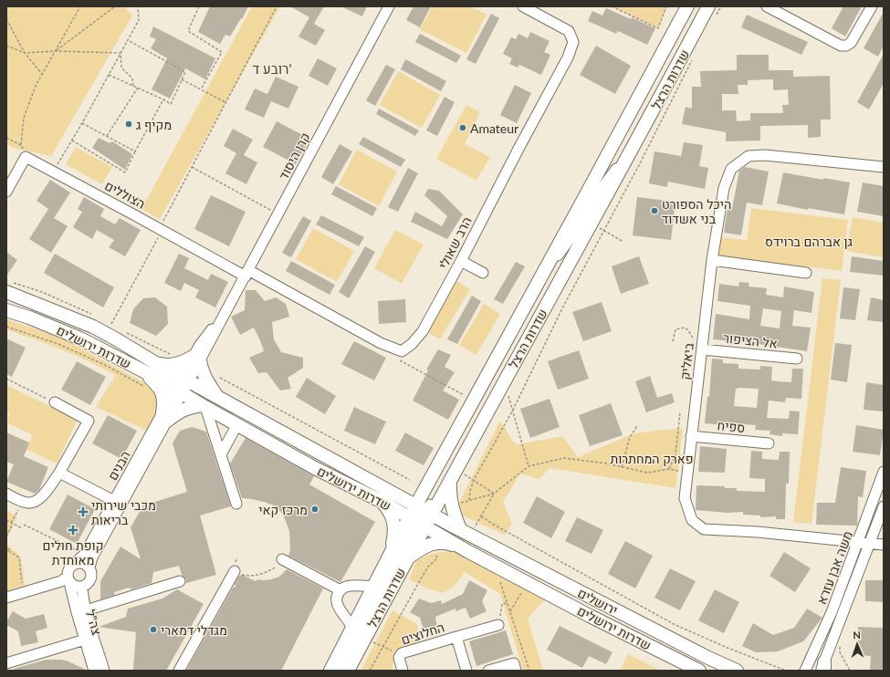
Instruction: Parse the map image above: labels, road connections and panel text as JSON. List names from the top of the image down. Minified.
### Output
{"streets":{"main road":["שדרות הרצל","שדרות ירושלים","ירושלים"],"street":["קרן היסוד","הצוללים","הרב שאולי","אל הציפור","ביאליק","ספיח","הבנים","משה אבן עזרא","צה\"ל","החלוצים"]},"crossings":[["שדרות הרצל","שדרות ירושלים"],["קרן היסוד","הצוללים"],["קרן היסוד","הרב שאולי"],["קרן היסוד","שדרות ירושלים"],["קרן היסוד","הבנים"],["הצוללים","הרב שאולי"],["אל הציפור","ביאליק"],["שדרות ירושלים","הבנים"],["שדרות ירושלים","ירושלים"],["ביאליק","ספיח"],["ביאליק","משה אבן עזרא"],["הבנים","צה\"ל"]],"districts":["רובע ד'"],"parks":["גן אברהם ברוידס","פארק המחתרות"],"places":{"other":["מקיף ג","Amateur","היכל הספורט בני אשדוד","מרכז קאי","מגדלי דמארי"],"health":["מכבי שירותי בריאות","קופת חולים מאוחדת"]},"north":"top"}
